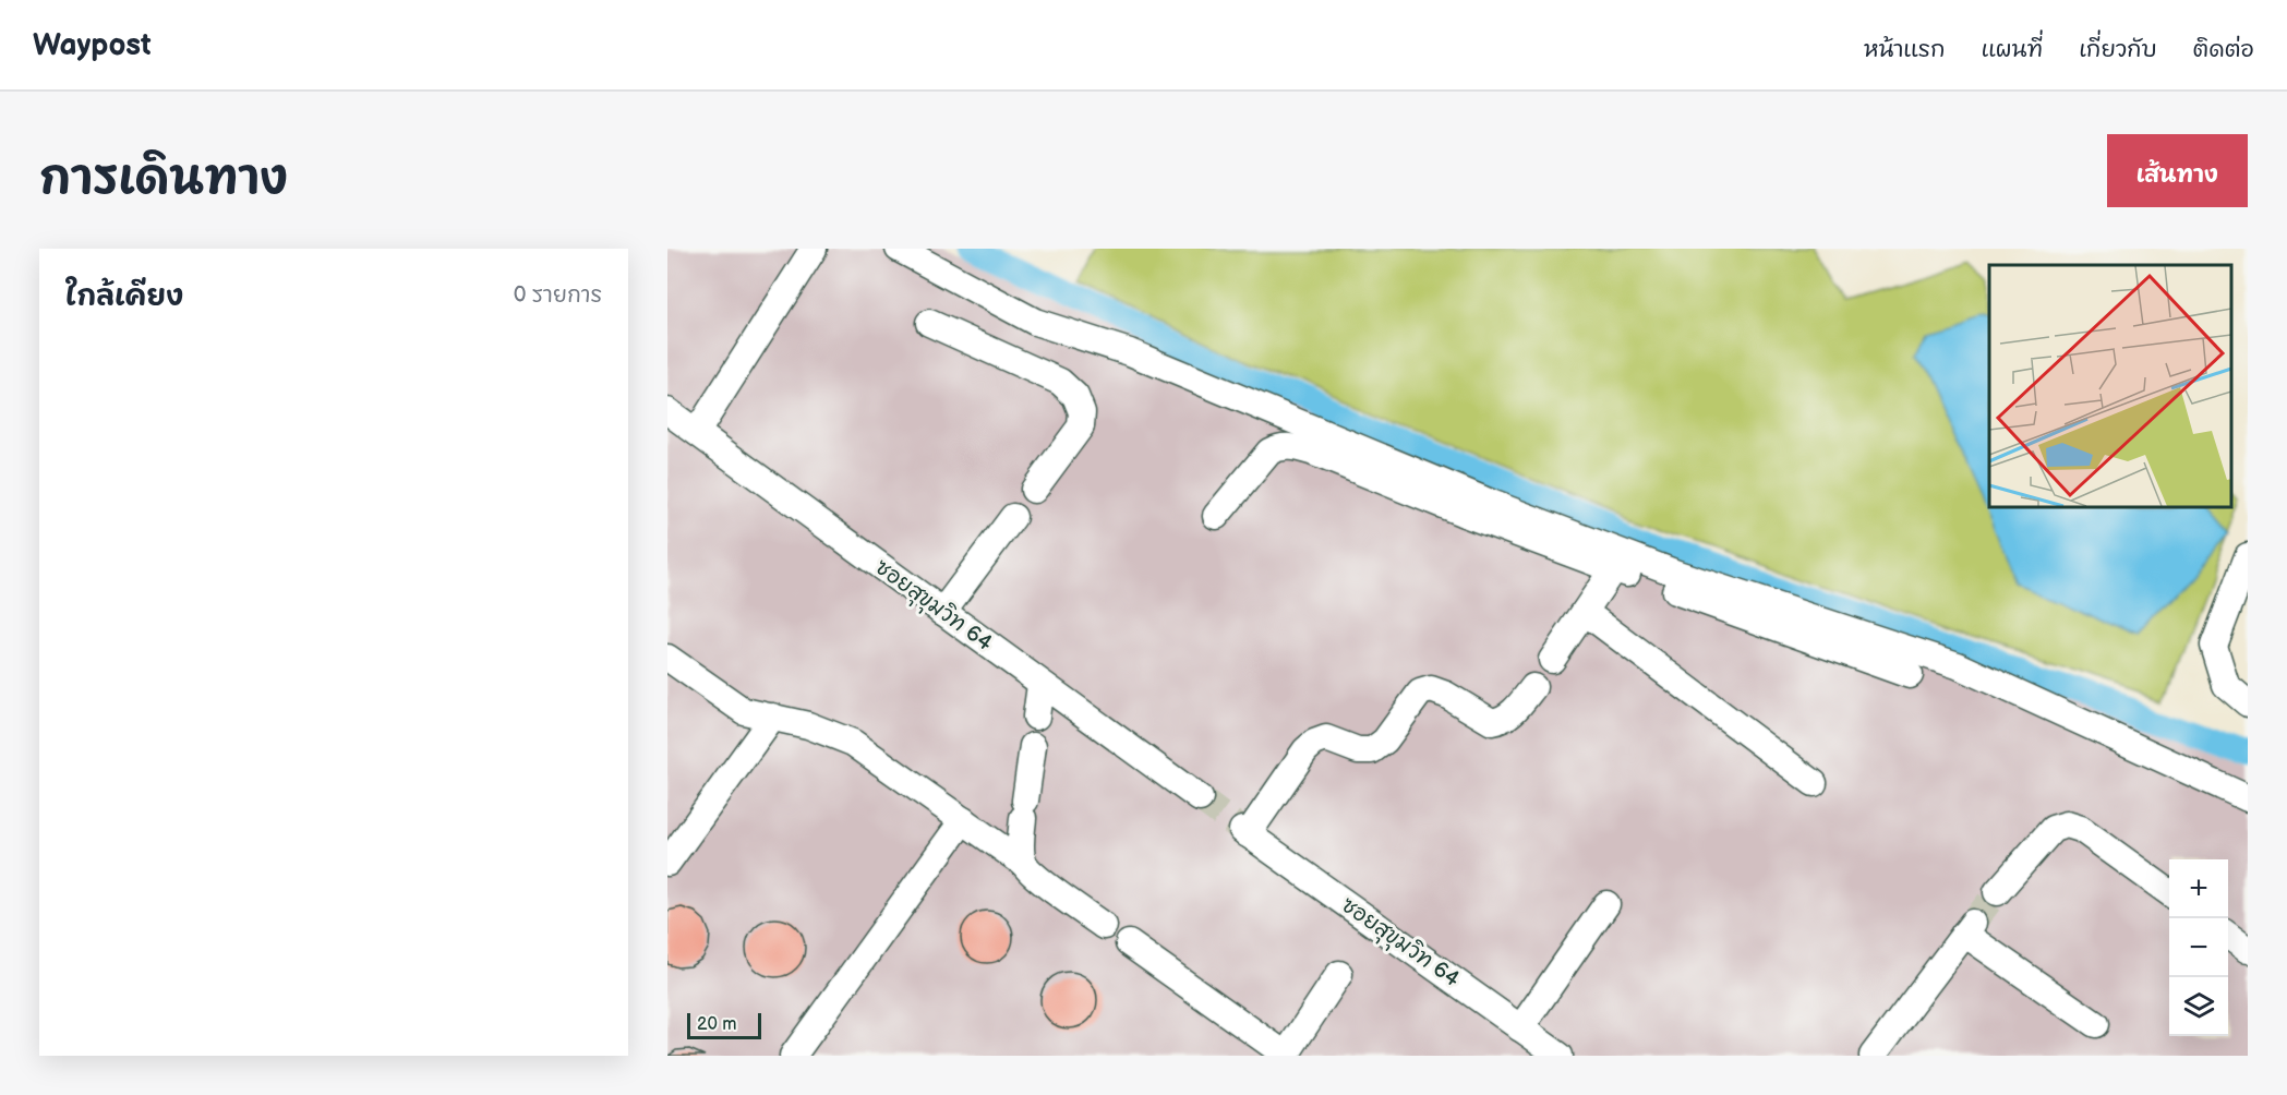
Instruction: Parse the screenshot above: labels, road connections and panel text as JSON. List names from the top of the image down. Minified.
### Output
{"streets":{"street":["ซอยสุขุมวิท 64"]},"scale_bar":"20 m","page":{"header":"Waypost","nav":["หน้าแรก","แผนที่","เกี่ยวกับ","ติดต่อ"],"title":"การเดินทาง","buttons":"เส้นทาง","heading":["ใกล้เคียง","0 รายการ"],"map_buttons":["+","−"],"scale":"20 m"}}
